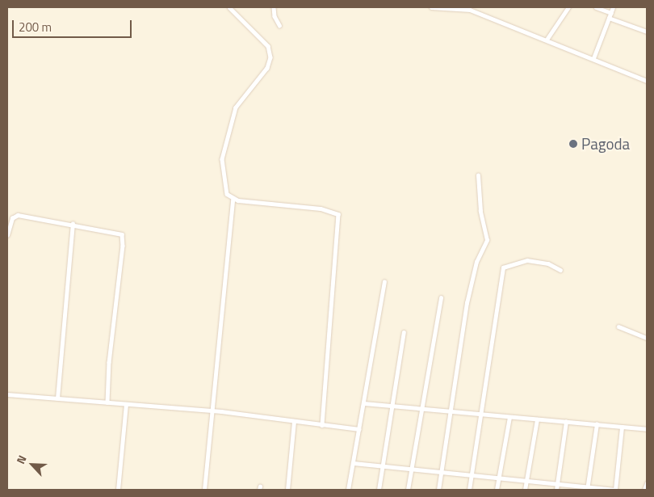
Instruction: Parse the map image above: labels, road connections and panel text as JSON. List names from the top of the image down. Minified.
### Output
{"places":["Pagoda"],"scale_bar":"200 m","north":"top left"}
